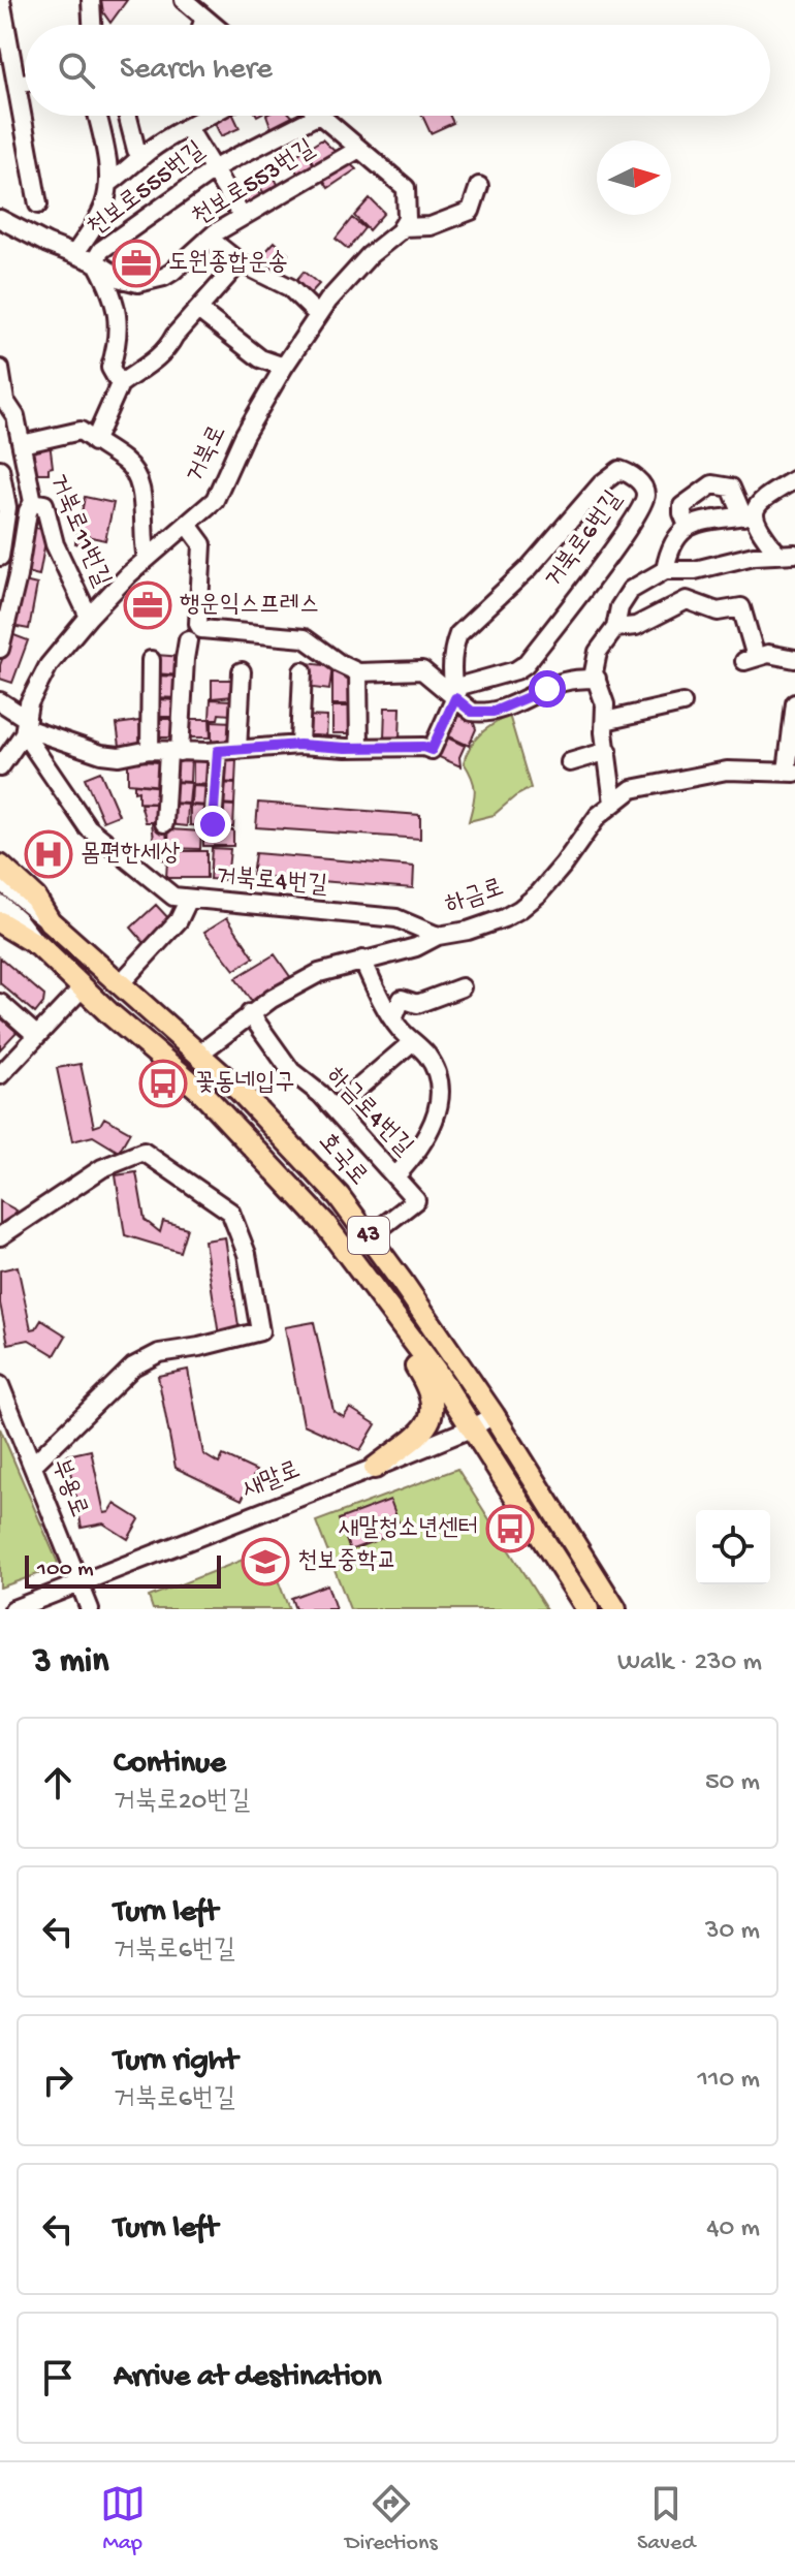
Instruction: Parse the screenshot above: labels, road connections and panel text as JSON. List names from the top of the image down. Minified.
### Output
{"streets":{"main road":["호국로","43"],"street":["천보로553번길","천보로555번길","거북로","거북로11번길","거북로6번길","거북로4번길","하금로","하금로4번길","새말로","부용로"]},"crossings":[["천보로553번길","천보로555번길"],["거북로","거북로11번길"],["거북로","거북로4번길"],["거북로4번길","하금로"],["하금로","하금로4번길"],["하금로","호국로"],["하금로4번길","호국로"],["호국로","새말로"],["43","새말로"],["새말로","부용로"]],"places":{"office":["도원종합운송","행운익스프레스"],"hospital":["몸편한세상"],"bus stop":["꽃동네입구","새말청소년센터"],"school or university":["천보중학교"]},"scale_bar":"100 m","north":"right","page":{"search":"Search here","scale":"100 m","heading":["3 min","Walk · 230 m"],"list":[["Continue","거북로20번길","50 m"],["Turn left","거북로6번길","30 m"],["Turn right","거북로6번길","110 m"],["Turn left","40 m"],"Arrive at destination"],"nav":["Map","Directions","Saved"]}}
